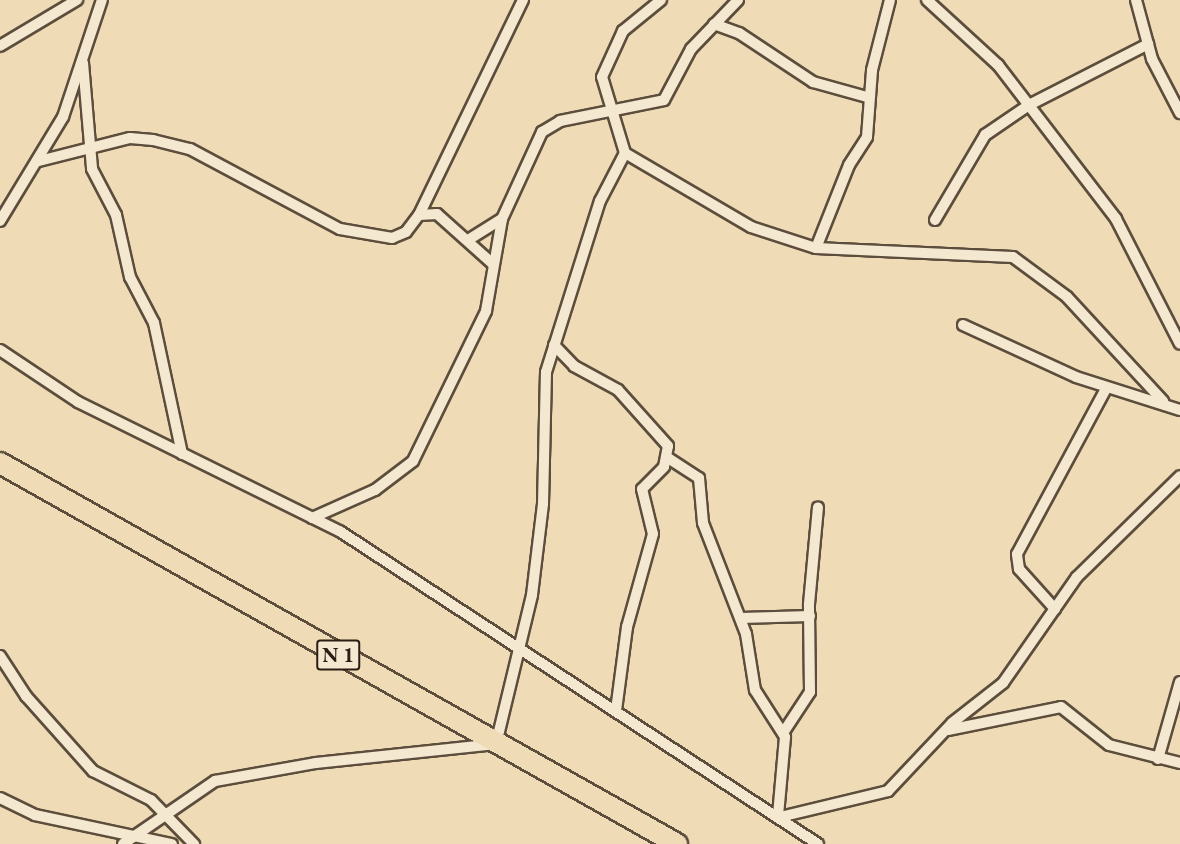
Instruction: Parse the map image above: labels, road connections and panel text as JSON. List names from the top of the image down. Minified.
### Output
{"streets":{"highway":["N 1"]}}
